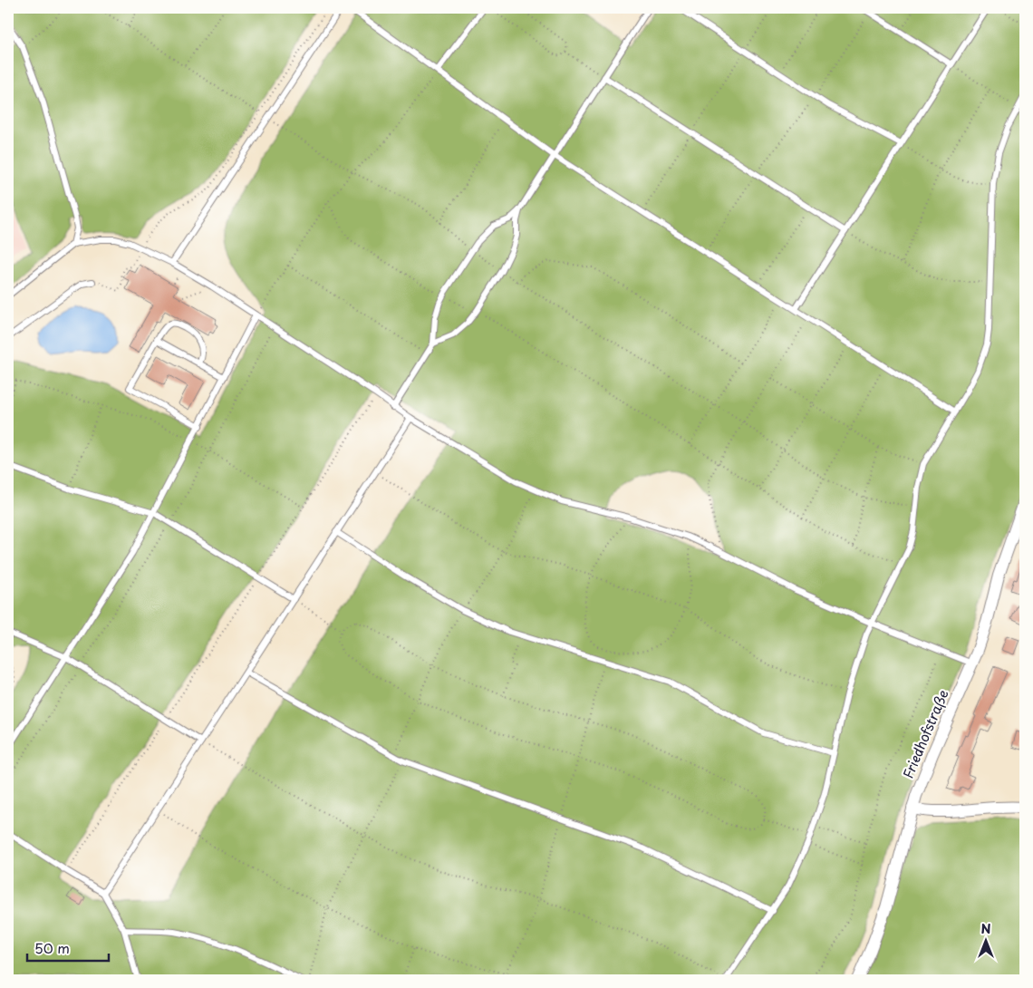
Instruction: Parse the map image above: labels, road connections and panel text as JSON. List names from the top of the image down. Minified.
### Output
{"streets":{"street":["Friedhofstraße"]},"scale_bar":"50 m","north":"top"}
